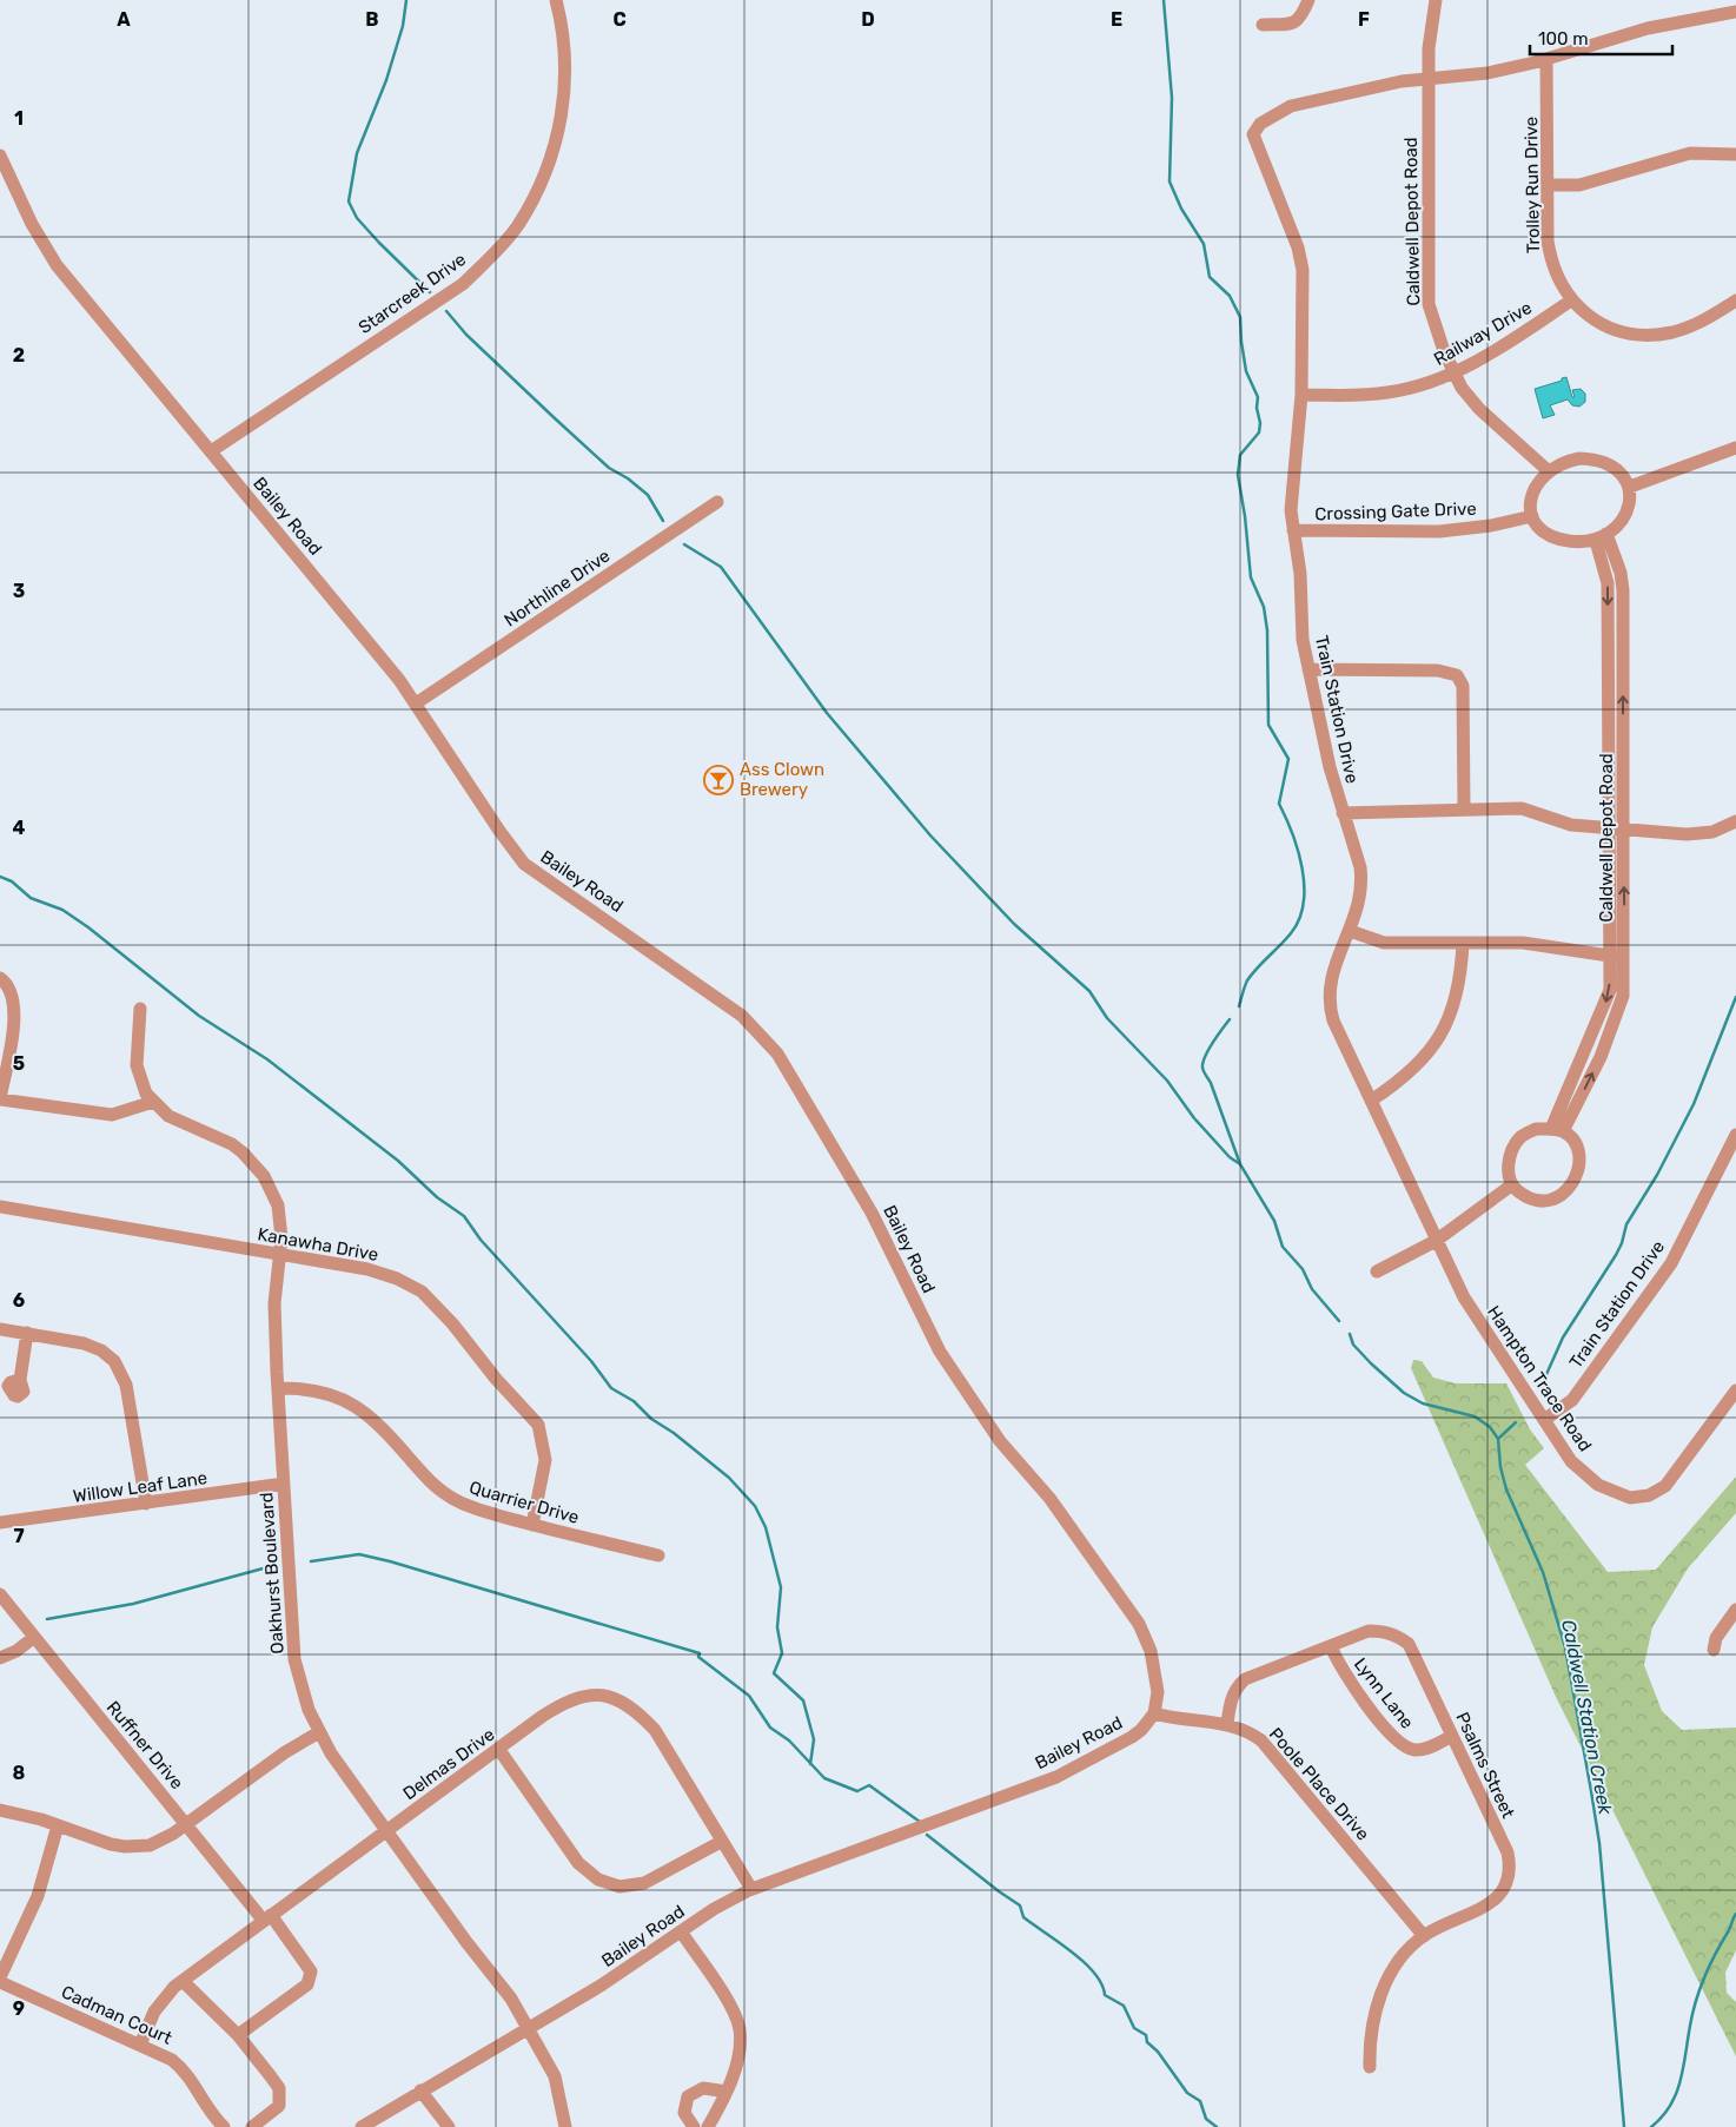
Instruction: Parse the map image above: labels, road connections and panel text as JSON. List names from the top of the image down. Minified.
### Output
{"streets":{"street":["Trolley Run Drive","Caldwell Depot Road","Starcreek Drive","Railway Drive","Crossing Gate Drive","Bailey Road","Northline Drive","Train Station Drive","Kanawha Drive","Hampton Trace Road","Willow Leaf Lane","Quarrier Drive","Oakhurst Boulevard","Lynn Lane","Ruffner Drive","Delmas Drive","Psalms Street","Poole Place Drive","Cadman Court"]},"crossings":[["Trolley Run Drive","Railway Drive"],["Caldwell Depot Road","Railway Drive"],["Caldwell Depot Road","Crossing Gate Drive"],["Caldwell Depot Road","Train Station Drive"],["Starcreek Drive","Bailey Road"],["Railway Drive","Train Station Drive"],["Crossing Gate Drive","Train Station Drive"],["Bailey Road","Northline Drive"],["Bailey Road","Oakhurst Boulevard"],["Bailey Road","Delmas Drive"],["Bailey Road","Poole Place Drive"],["Train Station Drive","Hampton Trace Road"],["Kanawha Drive","Quarrier Drive"],["Kanawha Drive","Oakhurst Boulevard"],["Willow Leaf Lane","Oakhurst Boulevard"],["Quarrier Drive","Oakhurst Boulevard"],["Oakhurst Boulevard","Delmas Drive"],["Lynn Lane","Psalms Street"],["Ruffner Drive","Delmas Drive"],["Delmas Drive","Cadman Court"],["Psalms Street","Poole Place Drive"]],"water":["Caldwell Station Creek"],"places":{"bar":["Ass Clown Brewery"]},"scale_bar":"100 m","grid":{"columns":["A","B","C","D","E","F"],"rows":["1","2","3","4","5","6","7","8","9"]}}
